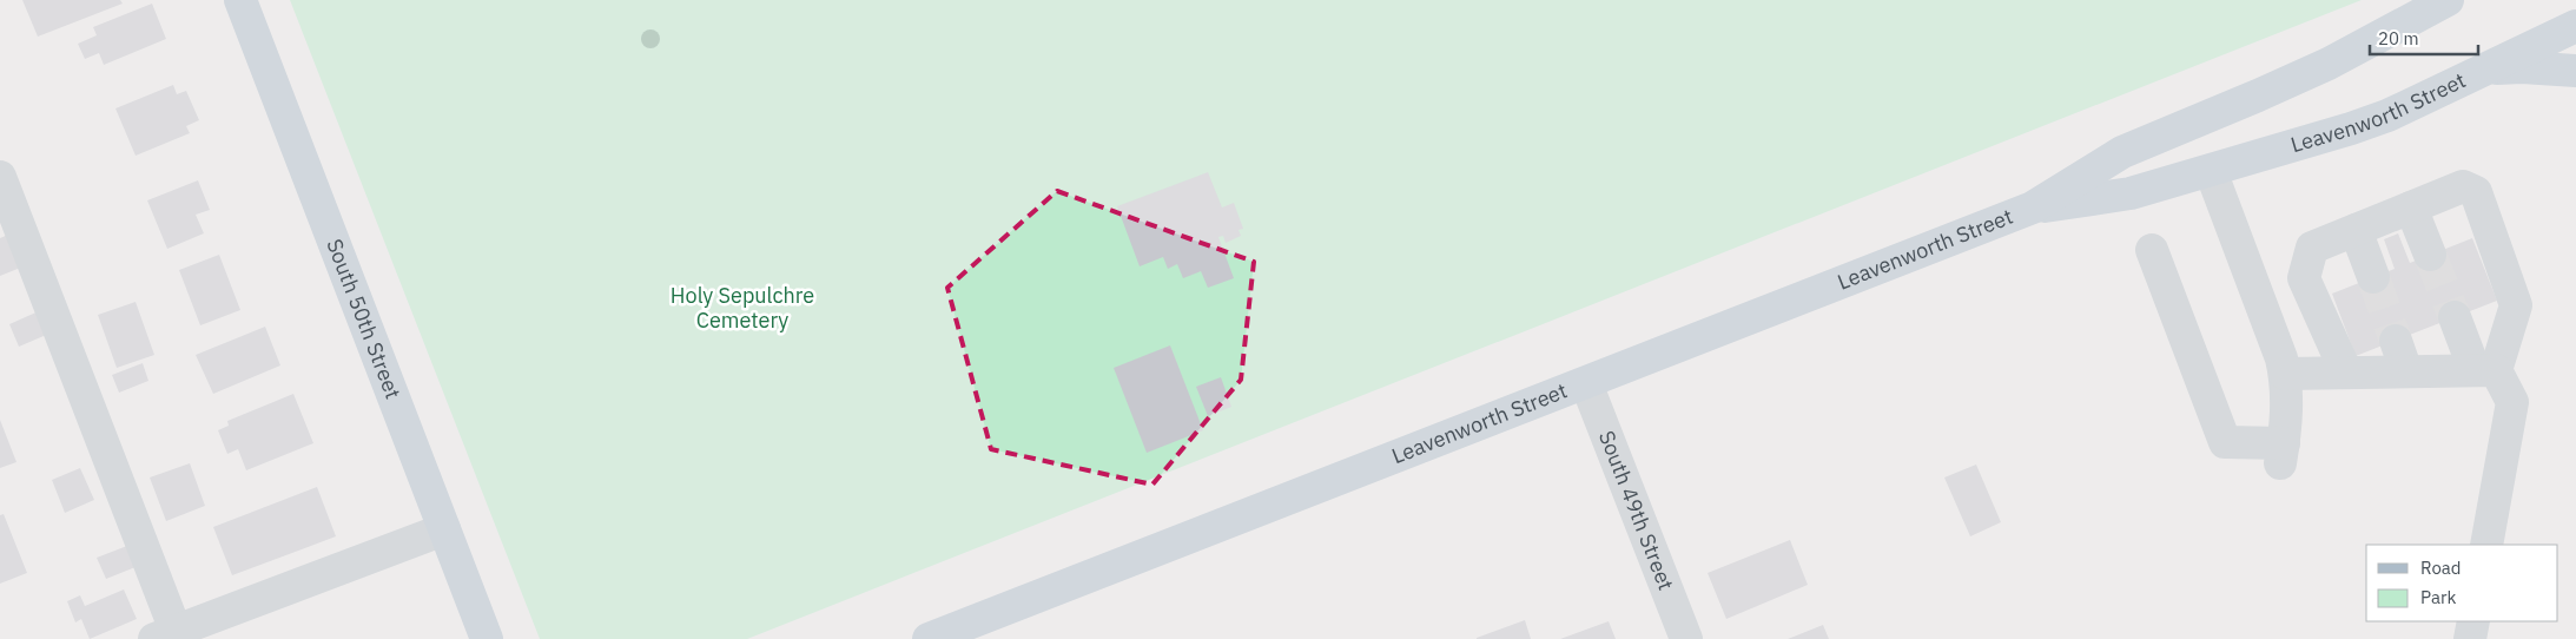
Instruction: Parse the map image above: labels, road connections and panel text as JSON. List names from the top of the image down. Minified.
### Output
{"streets":{"main road":["Leavenworth Street","South 50th Street"],"street":["South 49th Street"]},"crossings":[["Leavenworth Street","South 49th Street"]],"parks":["Holy Sepulchre Cemetery"],"legend":["Road","Park"],"scale_bar":"20 m"}
